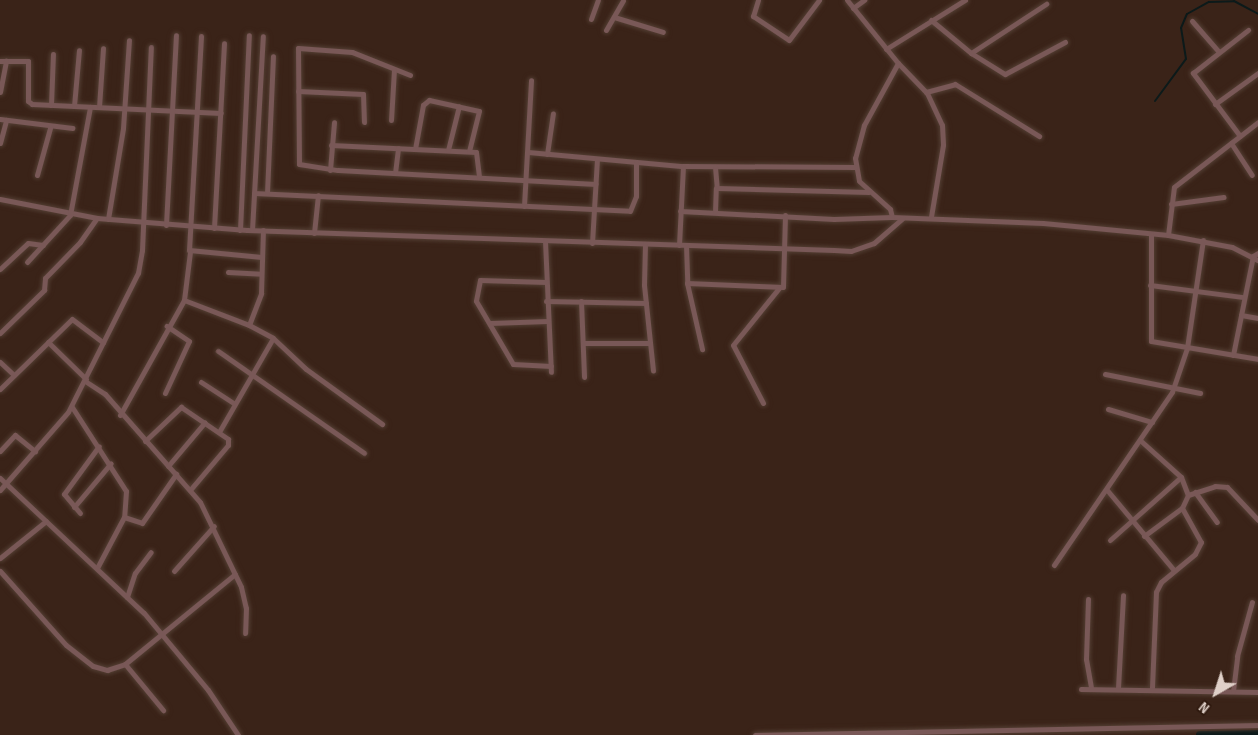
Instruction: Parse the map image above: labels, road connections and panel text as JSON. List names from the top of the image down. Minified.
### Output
{"north":"bottom left"}
